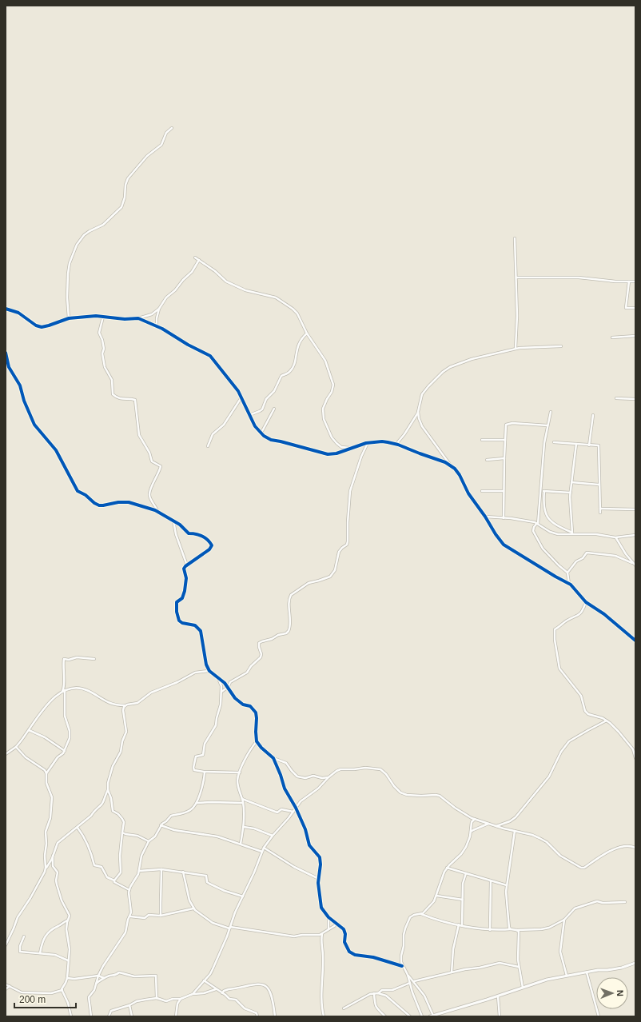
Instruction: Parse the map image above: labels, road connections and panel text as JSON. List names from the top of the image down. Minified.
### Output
{"scale_bar":"200 m","north":"right"}
